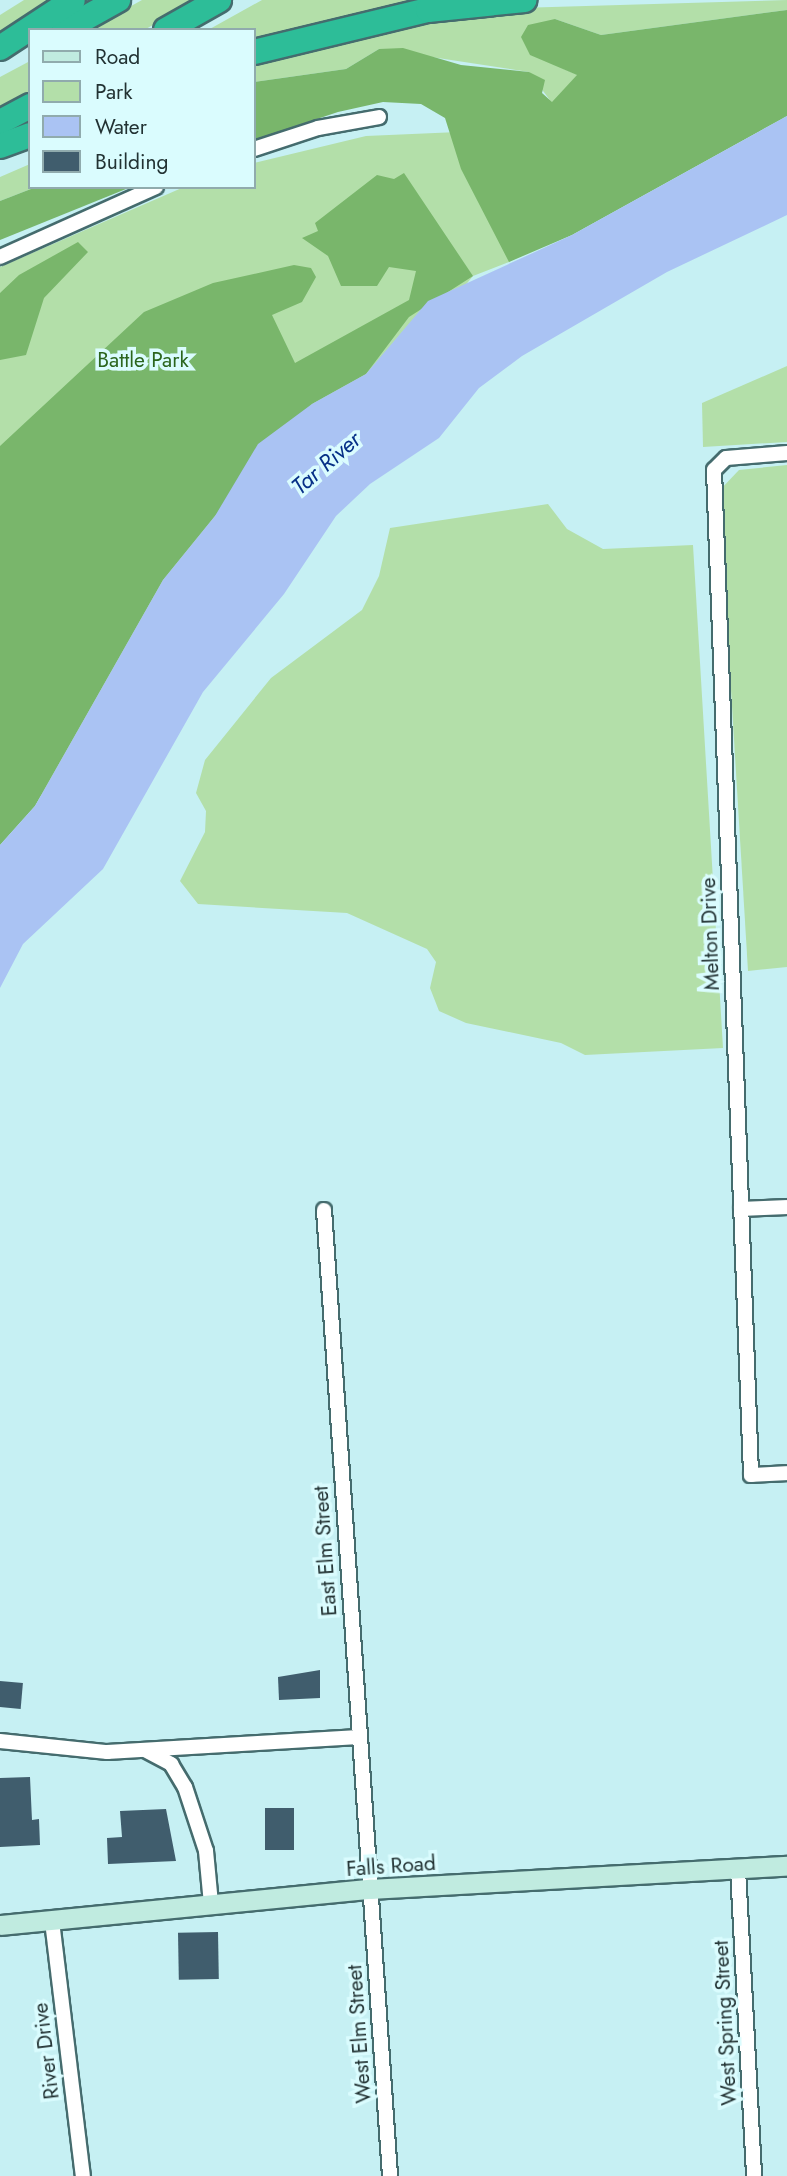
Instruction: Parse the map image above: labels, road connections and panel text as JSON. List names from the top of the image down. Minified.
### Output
{"streets":{"main road":["Falls Road"],"street":["Melton Drive","East Elm Street","West Spring Street","West Elm Street","River Drive"]},"crossings":[["East Elm Street","Falls Road"],["East Elm Street","West Elm Street"],["Falls Road","West Spring Street"],["Falls Road","West Elm Street"],["Falls Road","River Drive"]],"water":["Tar River"],"parks":["Battle Park"],"legend":["Road","Park","Water","Building"]}
